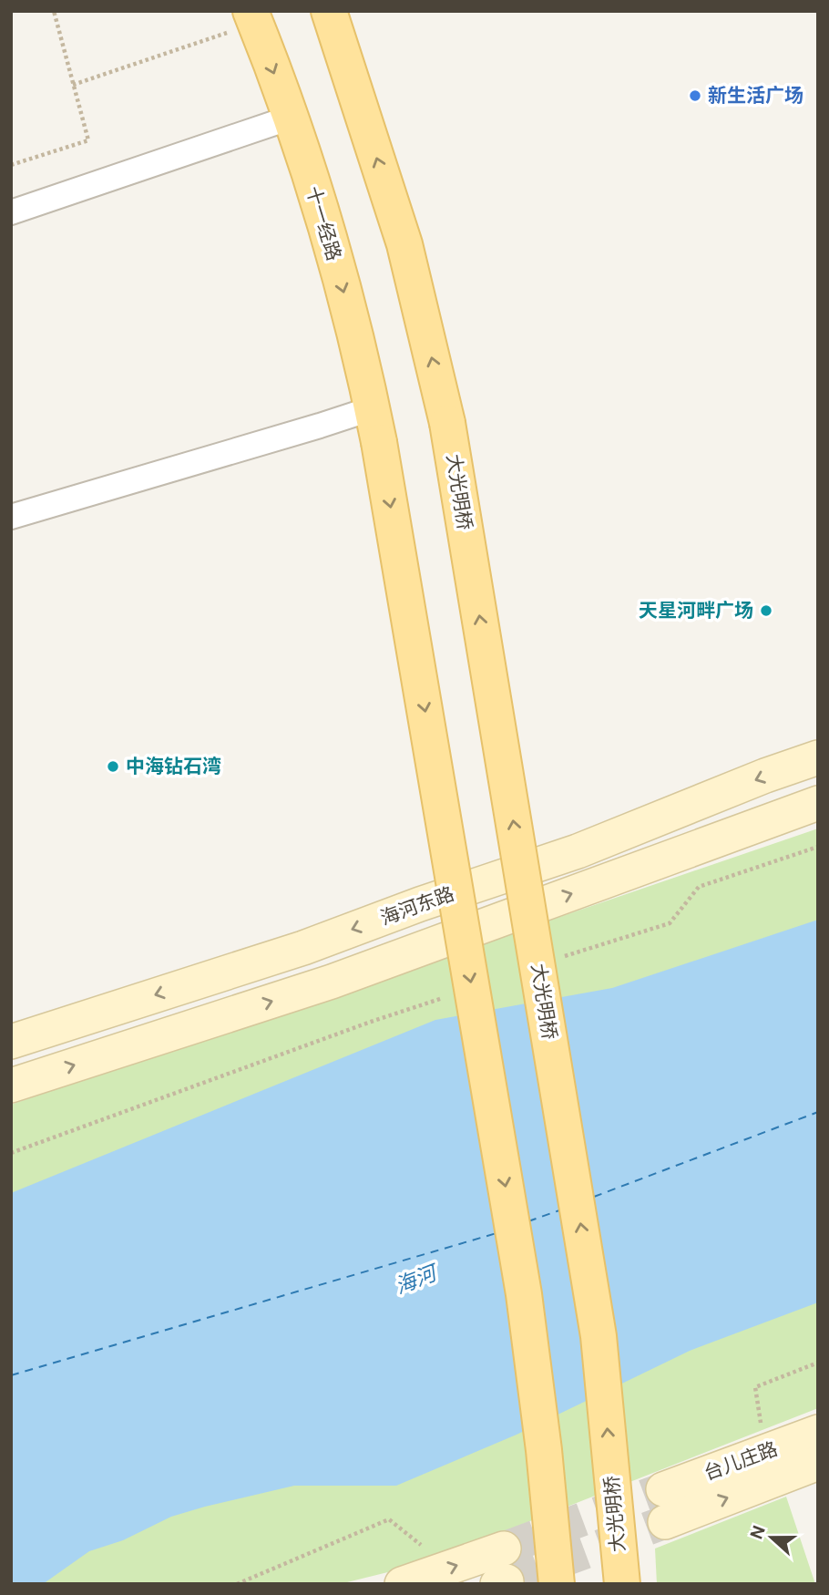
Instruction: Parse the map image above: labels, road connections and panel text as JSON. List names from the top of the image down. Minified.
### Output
{"streets":{"main road":["十一经路","大光明桥","海河东路","台儿庄路"]},"one_way":["十一经路","大光明桥"],"water":["海河"],"places":["新生活广场","天星河畔广场","中海钻石湾"],"north":"left"}
